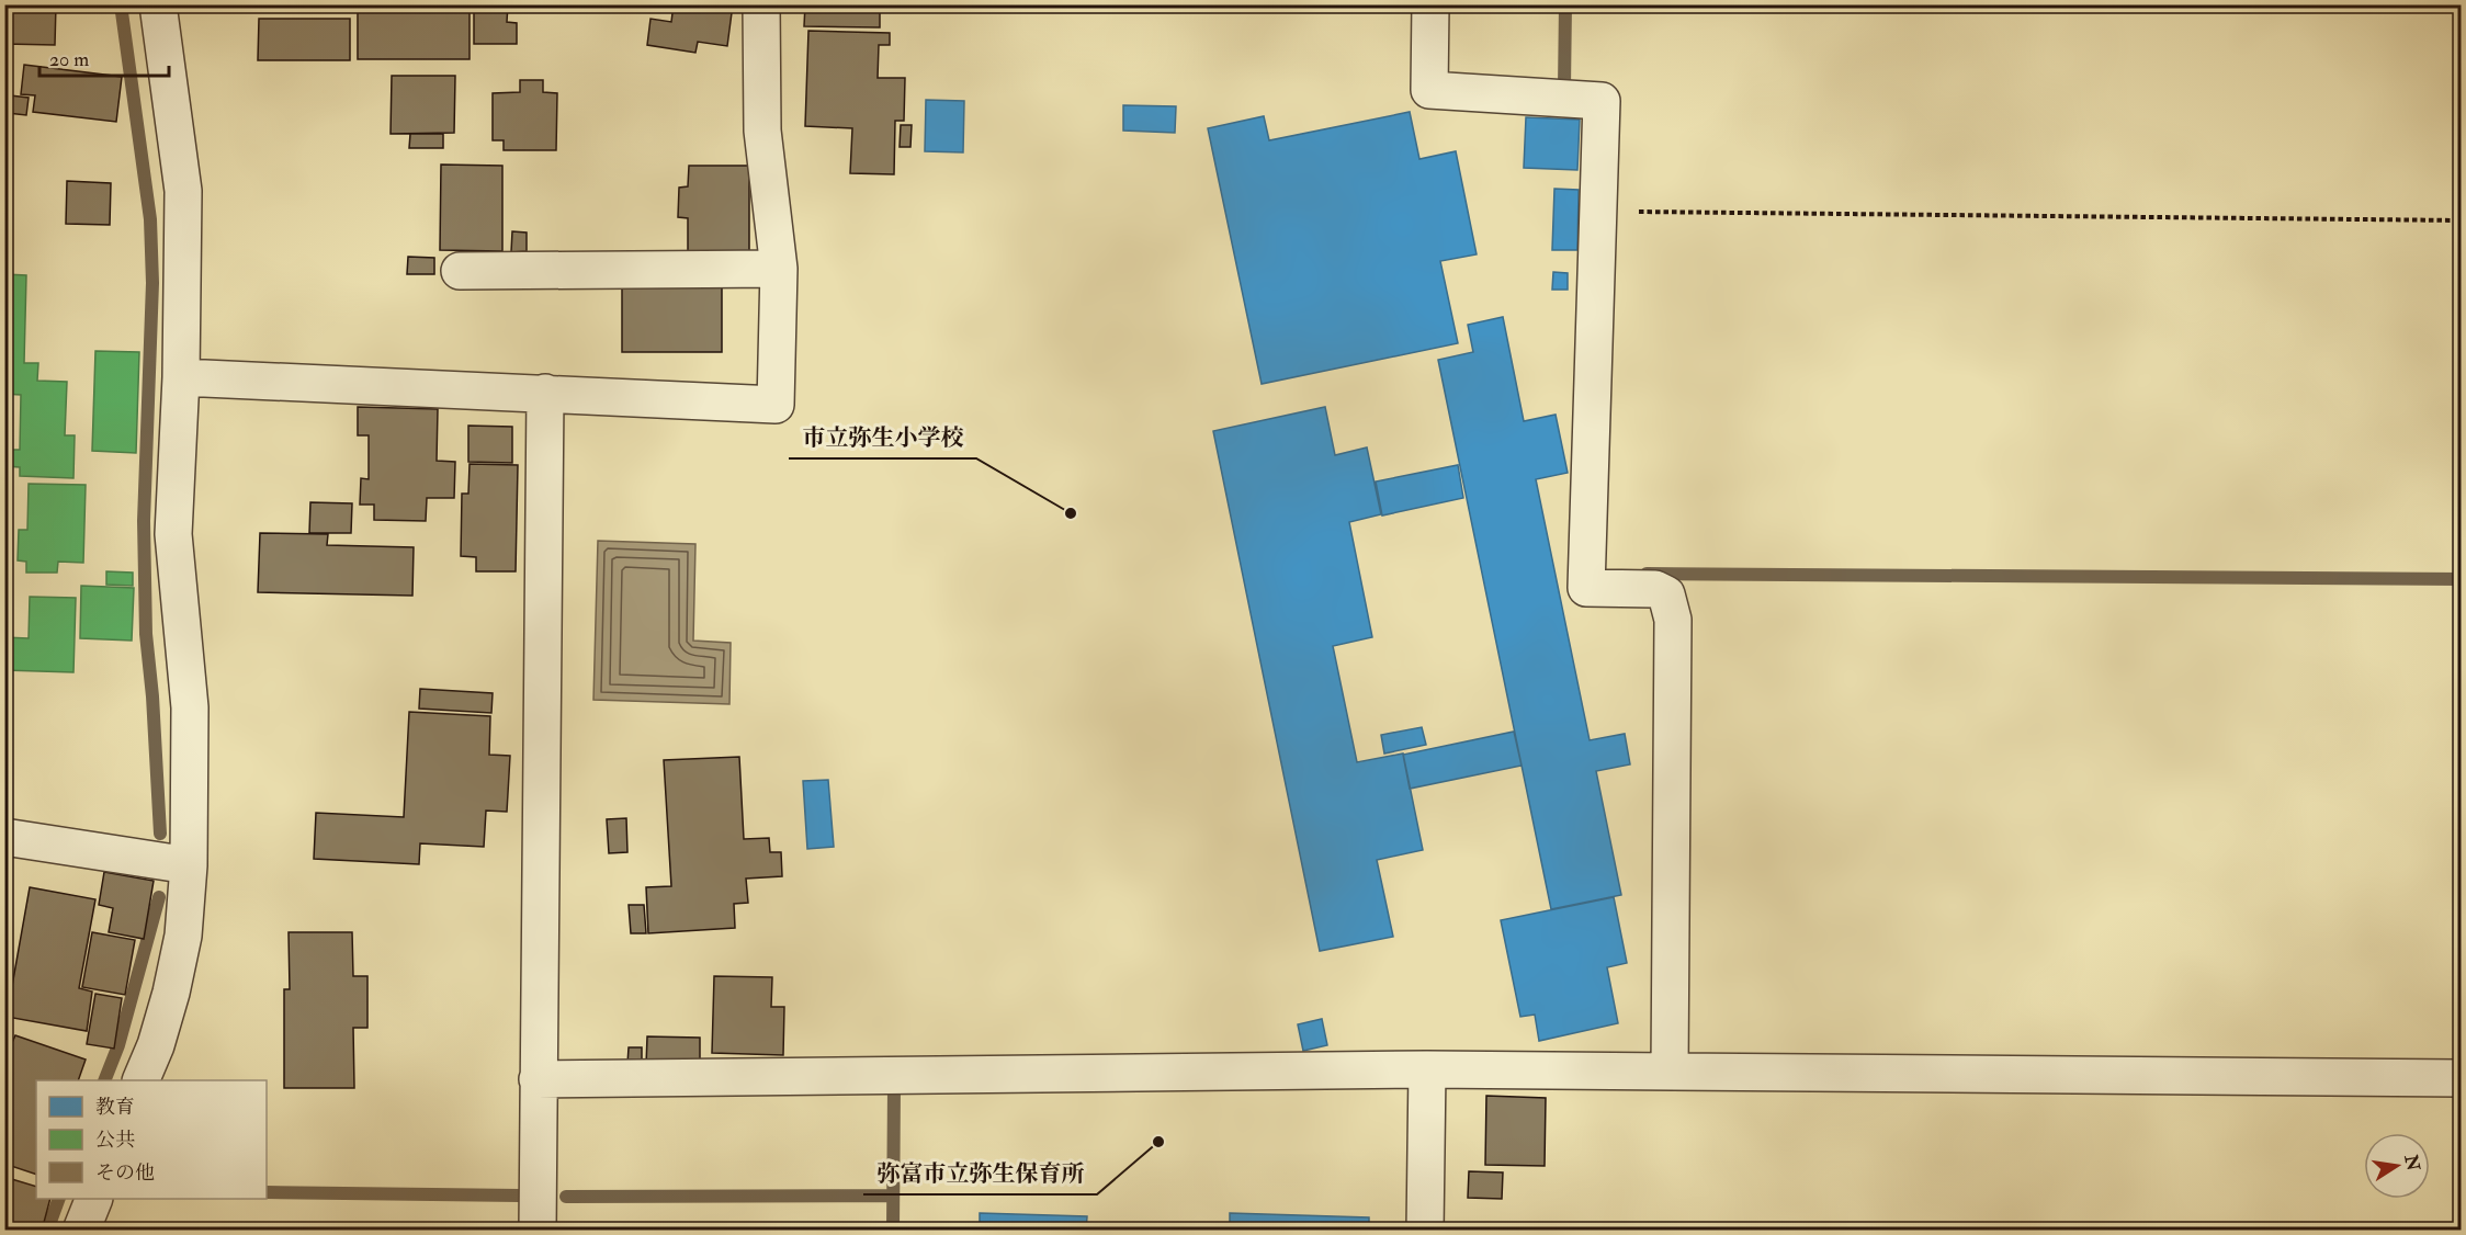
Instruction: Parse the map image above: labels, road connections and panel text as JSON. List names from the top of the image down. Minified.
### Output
{"places":["市立弥生小学校","弥富市立弥生保育所"],"legend":["教育","公共","その他"],"scale_bar":"20 m","north":"right"}
